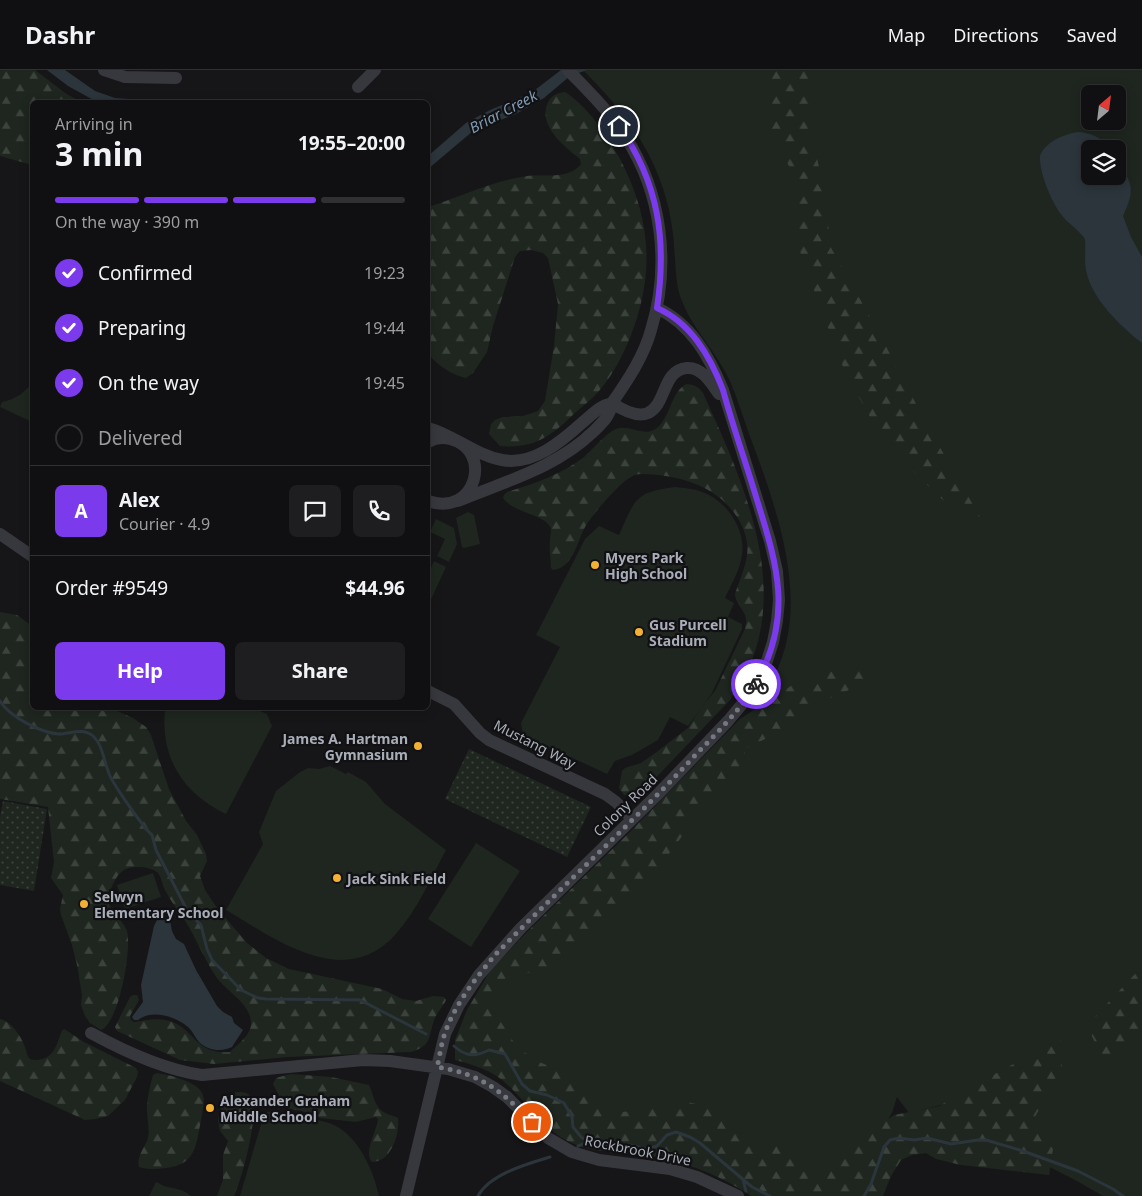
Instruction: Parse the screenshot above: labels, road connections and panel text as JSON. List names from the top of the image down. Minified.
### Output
{"streets":{"street":["Mustang Way","Colony Road","Rockbrook Drive"]},"crossings":[["Mustang Way","Colony Road"],["Colony Road","Rockbrook Drive"]],"water":["Briar Creek"],"places":["Myers Park High School","Gus Purcell Stadium","James A. Hartman Gymnasium","Jack Sink Field","Selwyn Elementary School","Alexander Graham Middle School"],"north":"top right","page":{"header":"Dashr","nav":["Map","Directions","Saved"],"heading":["3 min","Arriving in","19:55–20:00"],"panel":["Alex","Courier · 4.9","Order #9549","$44.96"],"bar":"On the way · 390 m","list":[["Confirmed","19:23"],["Preparing","19:44"],["On the way","19:45"],"Delivered"],"round":"A","buttons":["Help","Share"]}}
